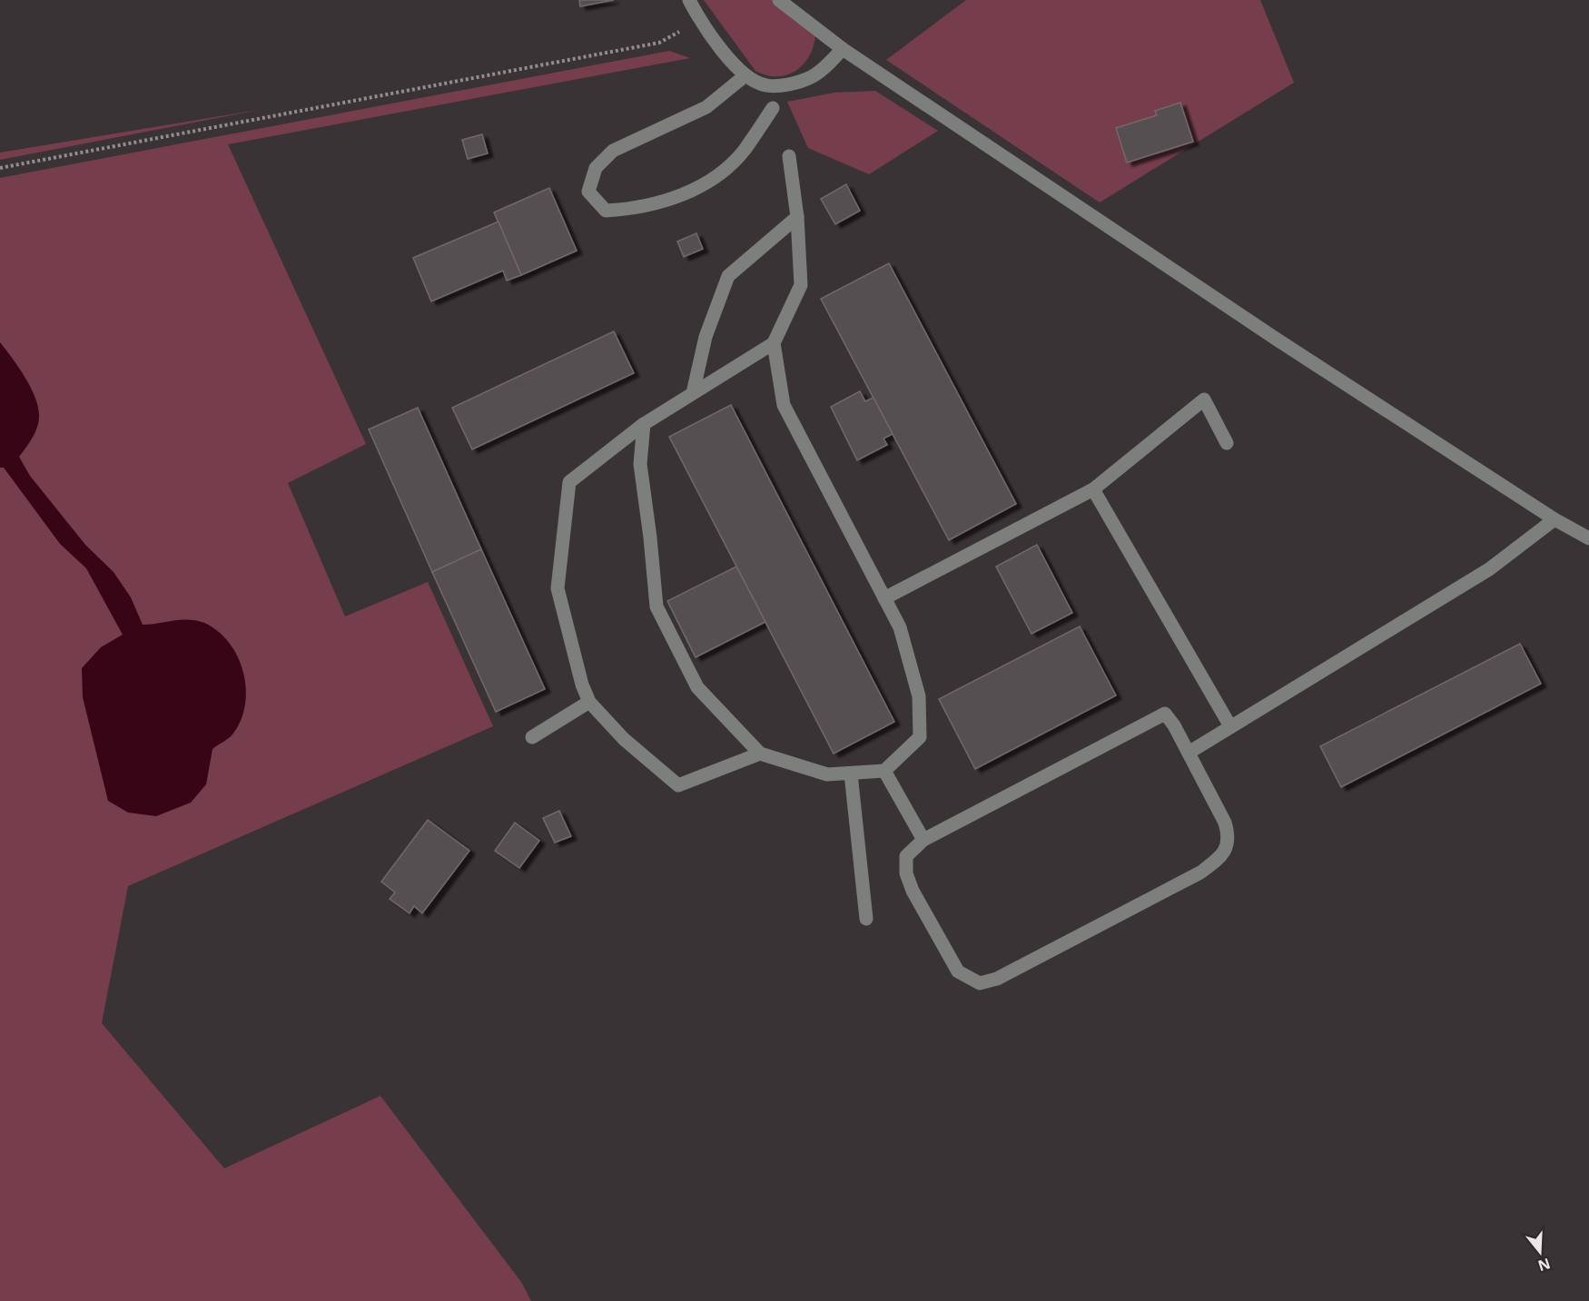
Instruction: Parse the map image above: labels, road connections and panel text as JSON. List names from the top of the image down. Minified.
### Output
{"north":"bottom"}
